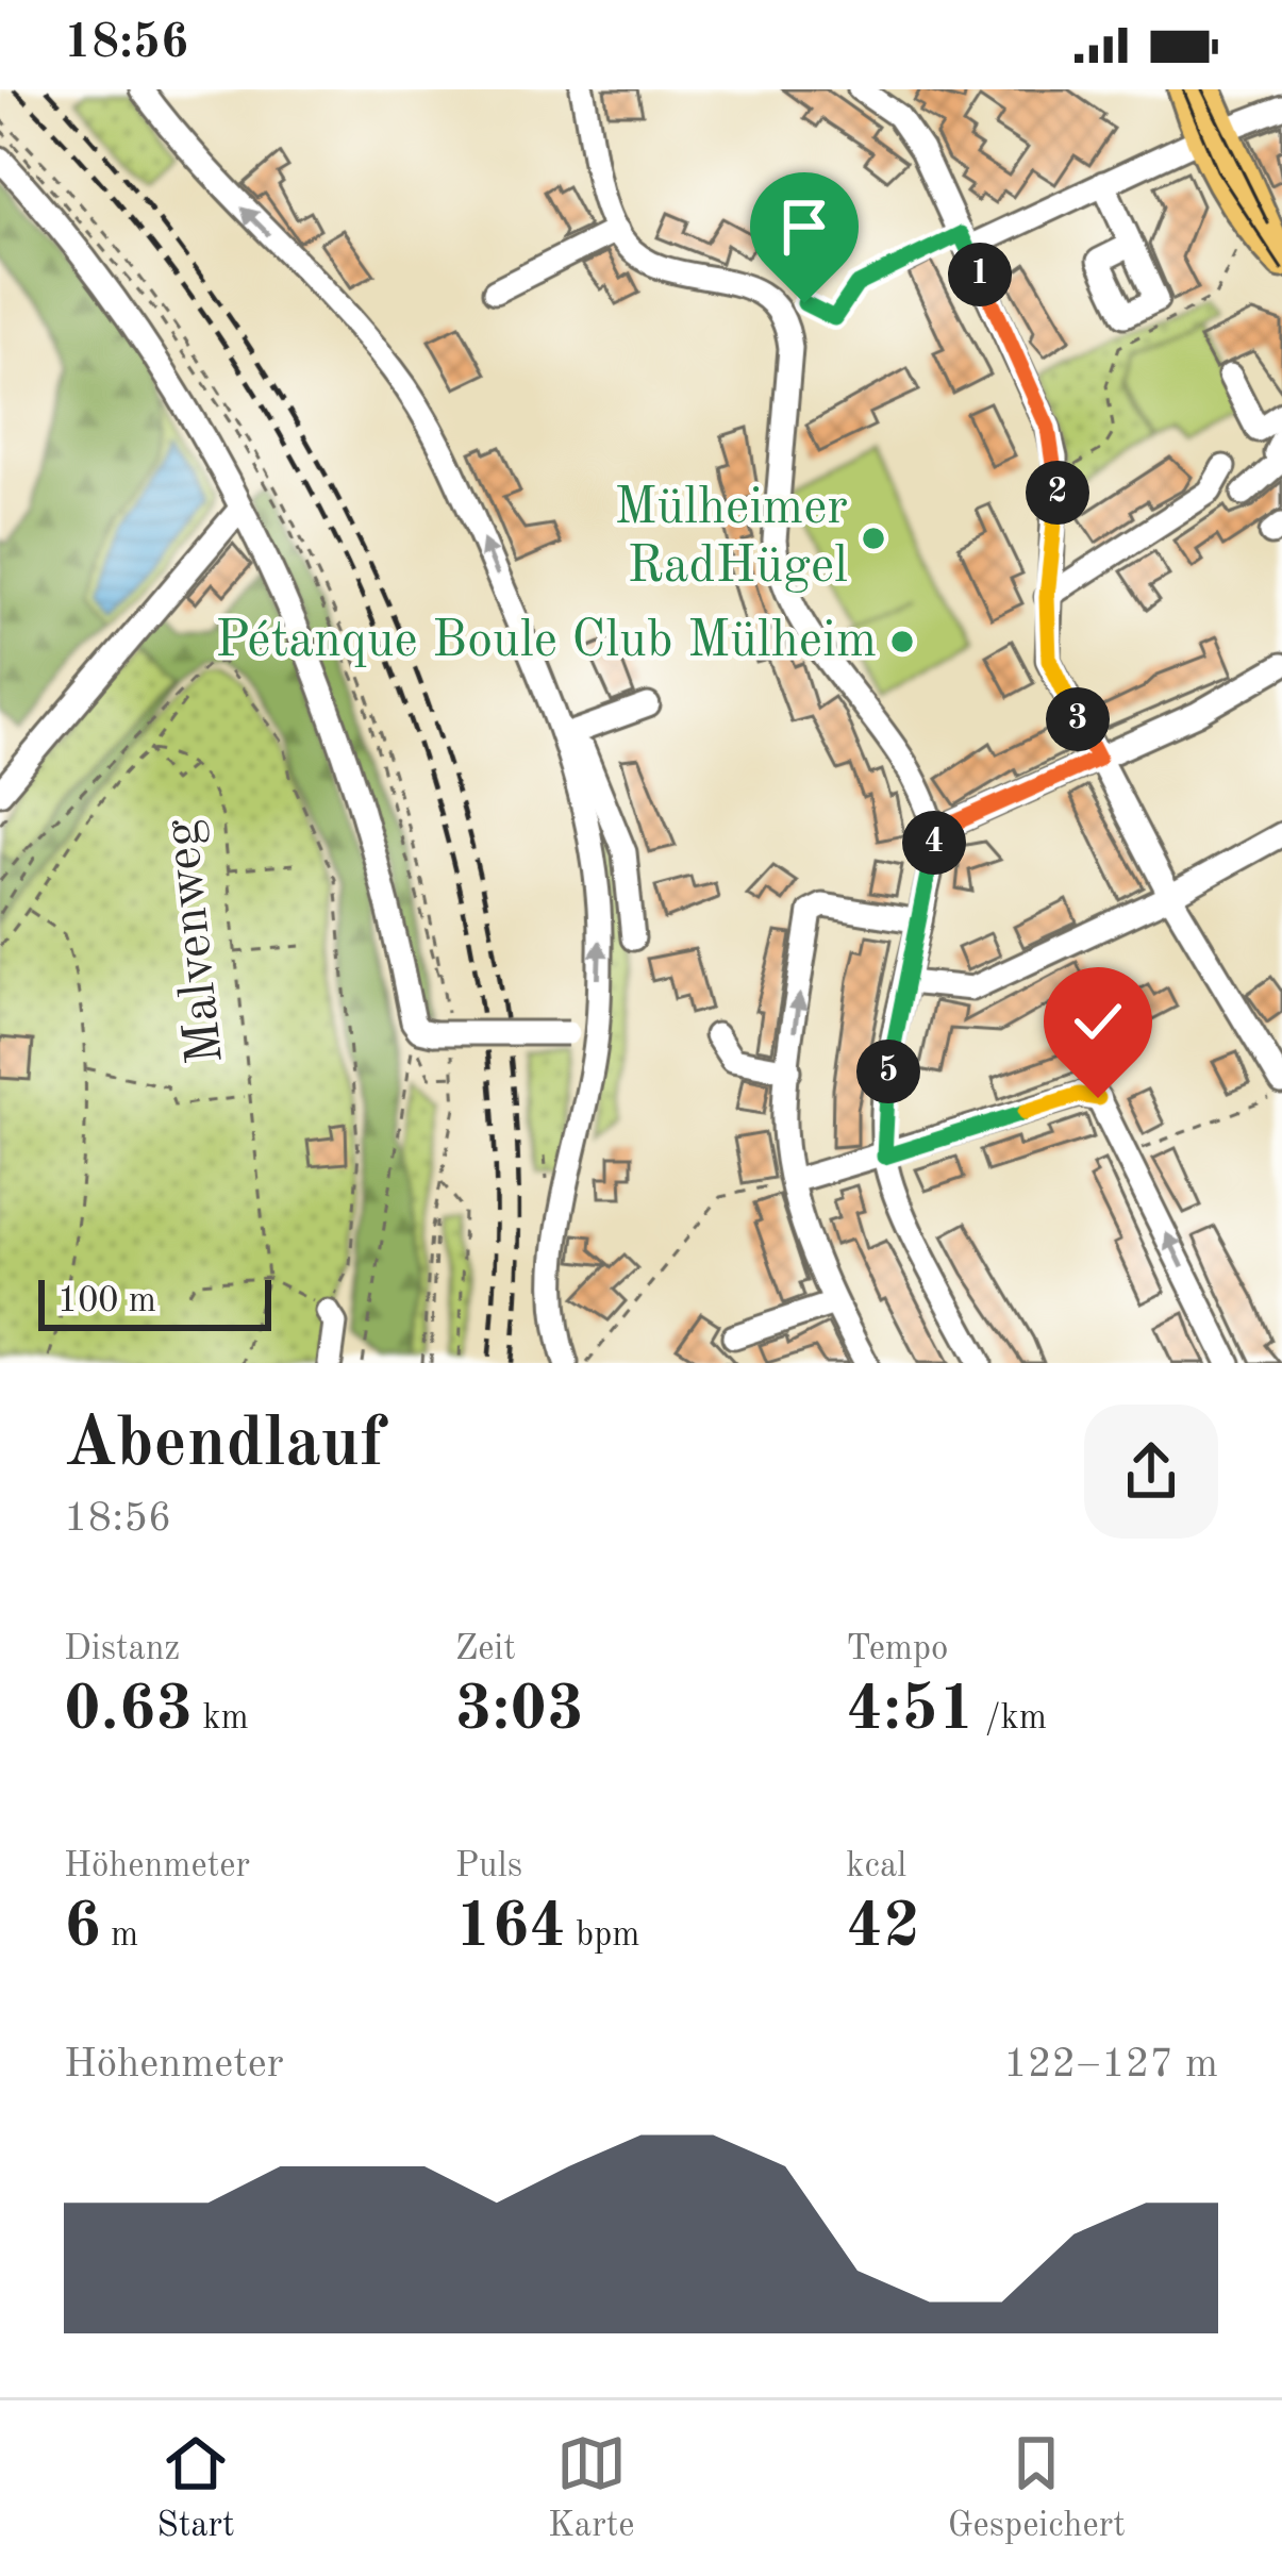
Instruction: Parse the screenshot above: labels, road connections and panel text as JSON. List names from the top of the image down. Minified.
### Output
{"streets":{"path":["Malvenweg"]},"places":["Mülheimer RadHügel","Pétanque Boule Club Mülheim"],"scale_bar":"100 m","page":{"status":"18:56","pins":["1","2","3","4","5"],"scale":"100 m","heading":["Abendlauf","18:56"],"stats":[["Distanz","0.63 km"],["Zeit","3:03"],["Tempo","4:51 /km"],["Höhenmeter","6 m"],["Puls","164 bpm"],["kcal","42"]],"chart":["Höhenmeter","122–127 m"],"tabs":["Start","Karte","Gespeichert"]}}
